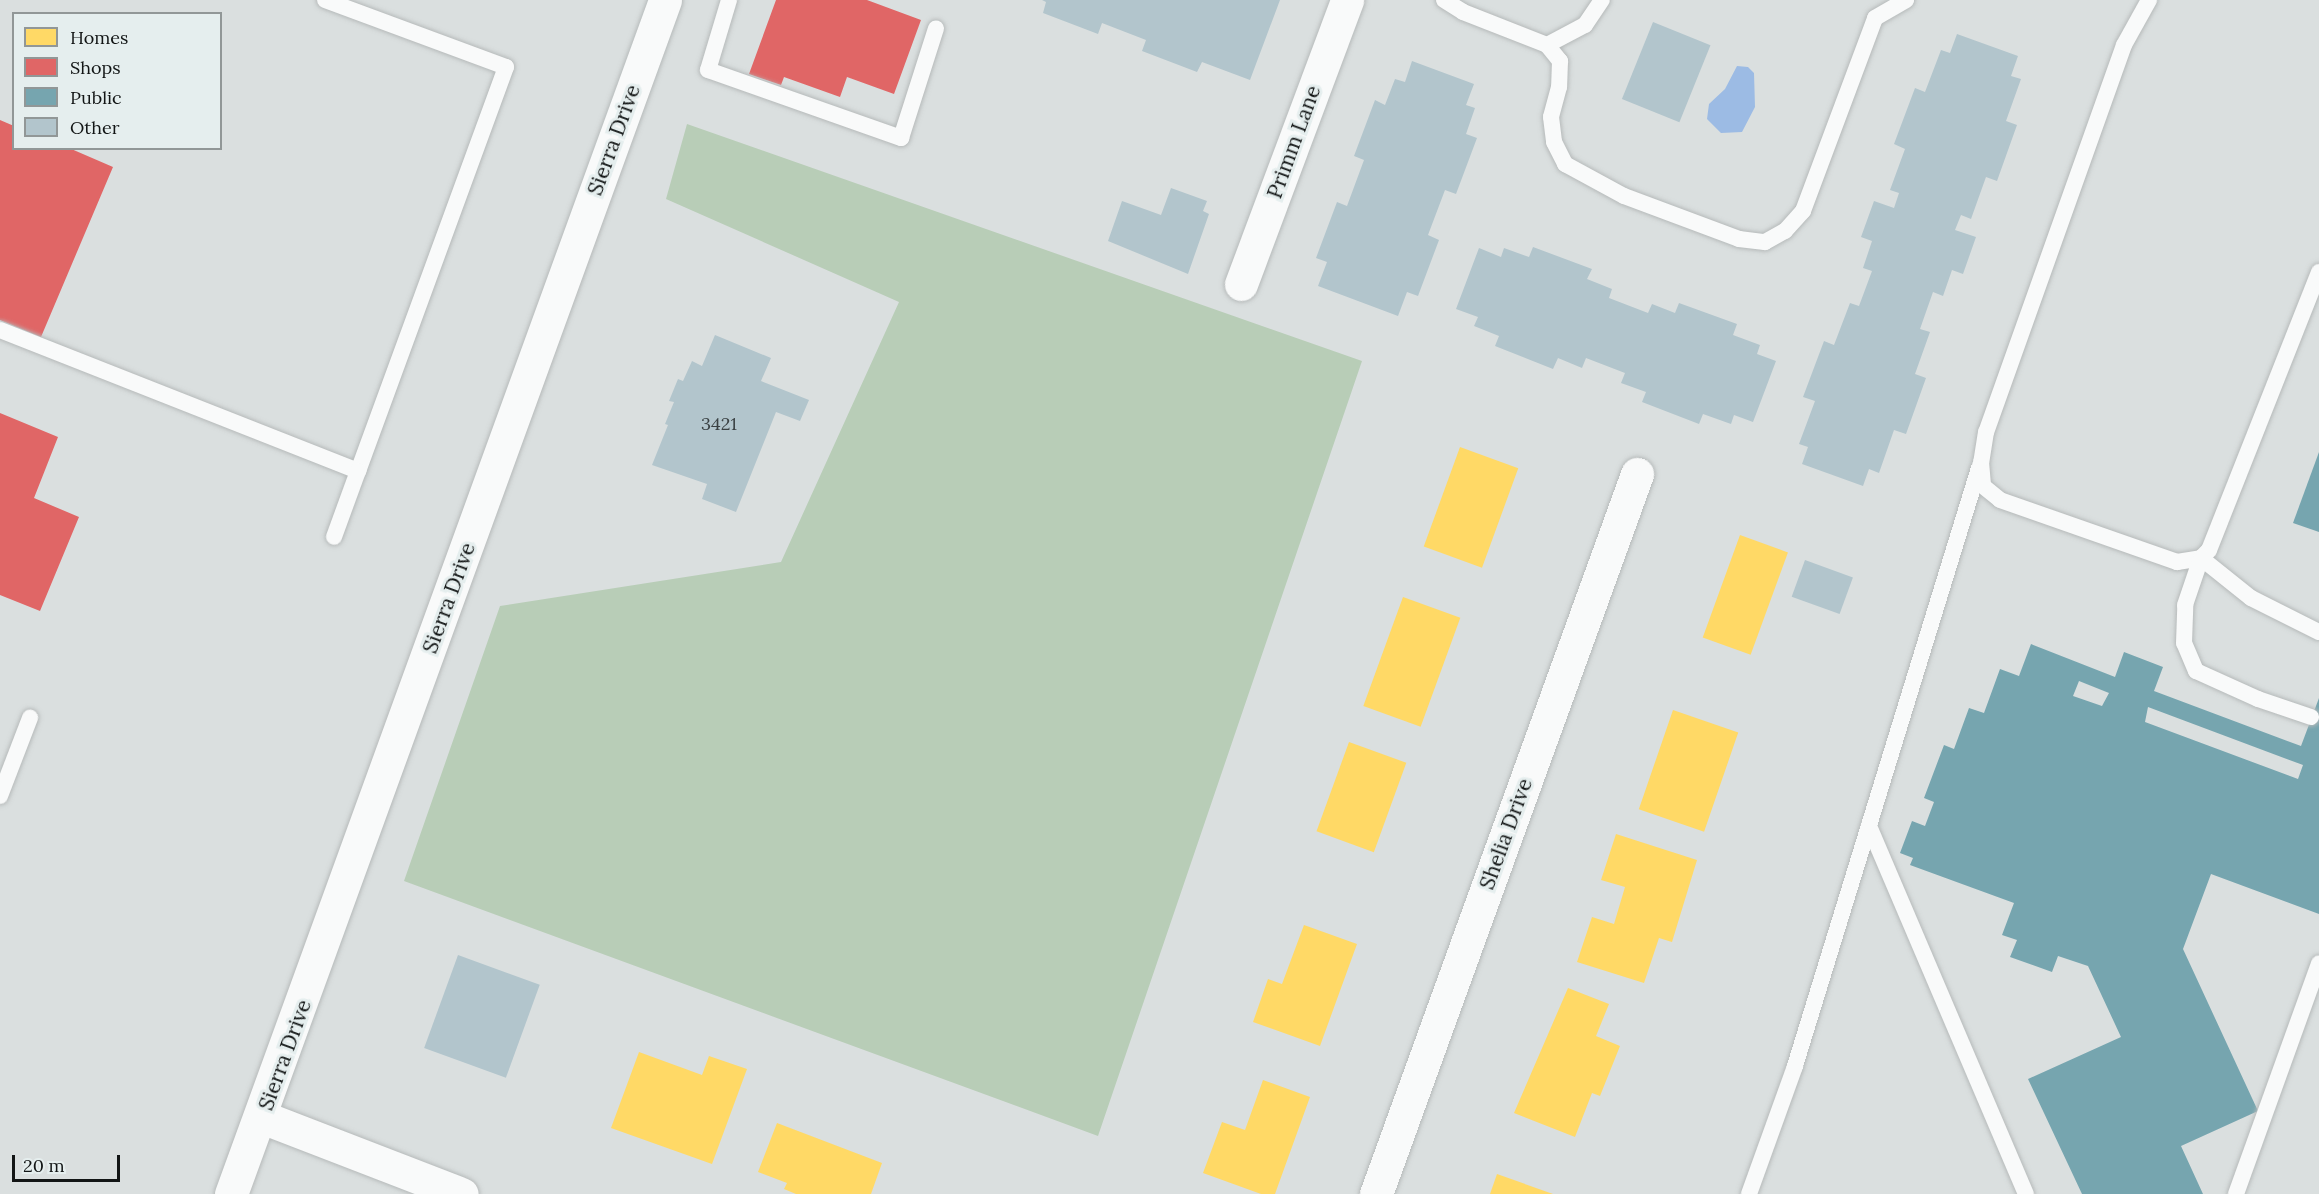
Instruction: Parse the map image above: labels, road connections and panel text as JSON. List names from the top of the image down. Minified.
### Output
{"streets":{"street":["Sierra Drive","Primm Lane","Shelia Drive"]},"house_numbers":["3421"],"legend":["Homes","Shops","Public","Other"],"scale_bar":"20 m"}
